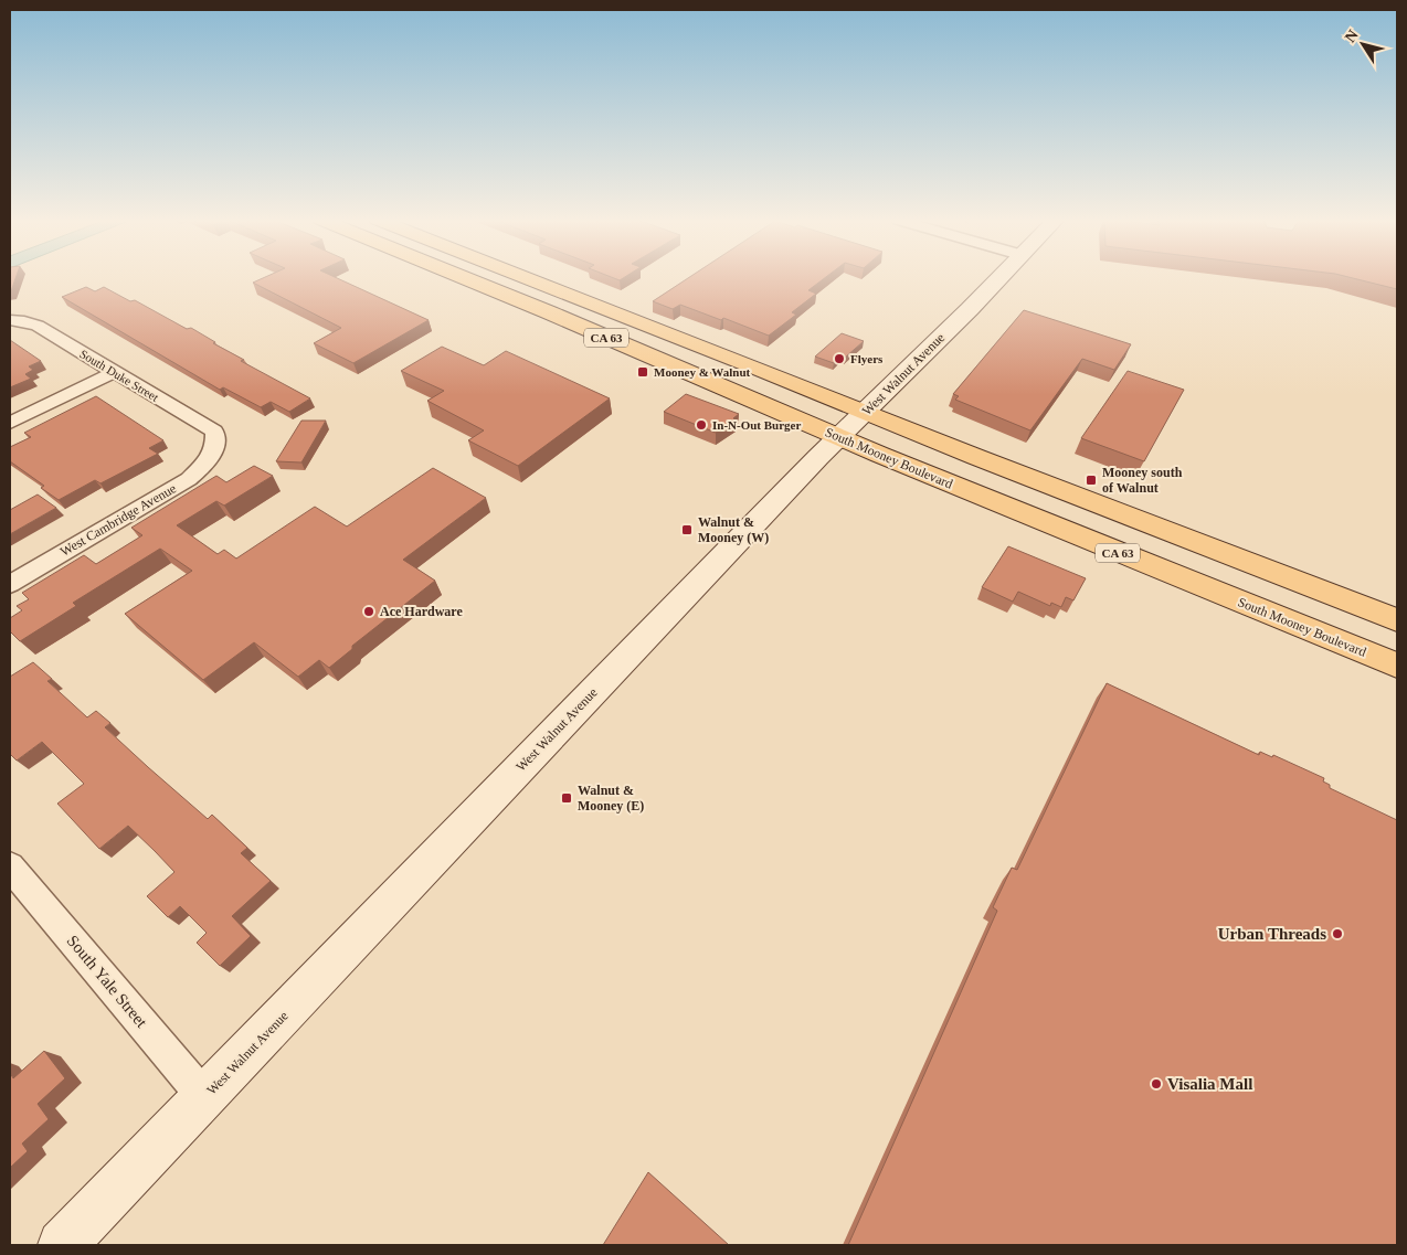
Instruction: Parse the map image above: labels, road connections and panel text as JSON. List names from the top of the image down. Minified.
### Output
{"streets":{"main road":["CA 63","West Walnut Avenue","South Mooney Boulevard"],"street":["South Duke Street","West Cambridge Avenue","South Yale Street"]},"crossings":[["CA 63","West Walnut Avenue"],["West Walnut Avenue","South Mooney Boulevard"],["West Walnut Avenue","South Yale Street"],["South Duke Street","West Cambridge Avenue"]],"places":{"other":["Flyers","In-N-Out Burger","Ace Hardware","Urban Threads","Visalia Mall"],"transit":["Mooney & Walnut","Mooney south of Walnut","Walnut & Mooney (W)","Walnut & Mooney (E)"]},"north":"top left"}
